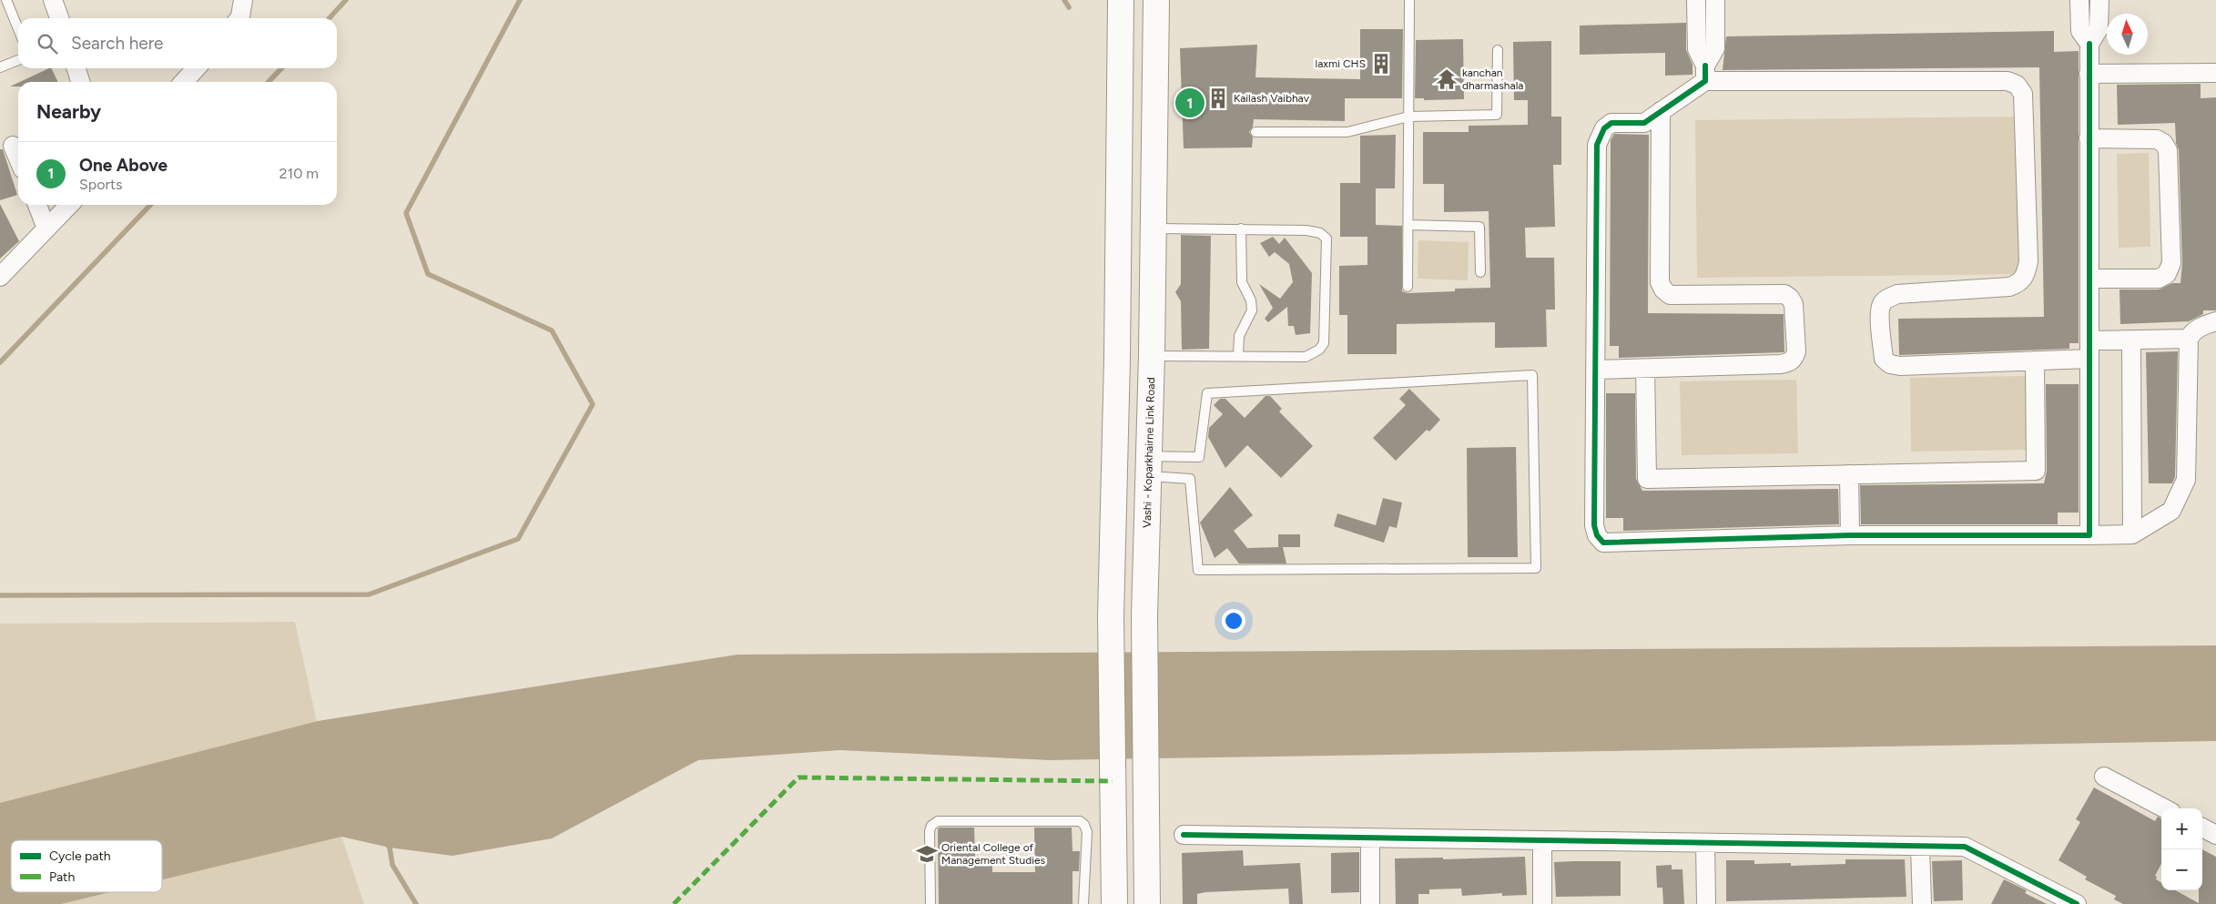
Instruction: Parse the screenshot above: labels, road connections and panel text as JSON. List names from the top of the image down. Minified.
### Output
{"streets":{"main road":["Vashi - Koparkhairne Link Road"]},"places":{"building":["laxmi CHS","Kailash Vaibhav"],"temple":["kanchan dharmashala"],"school or university":["Oriental College of Management Studies"]},"legend":["Cycle path","Path"],"north":"top","page":{"search":"Search here","heading":"Nearby","pins":"1","list":[{"mark":"1","name":"One Above","note":"Sports","value":"210 m"}],"map_buttons":["+","−"]}}
